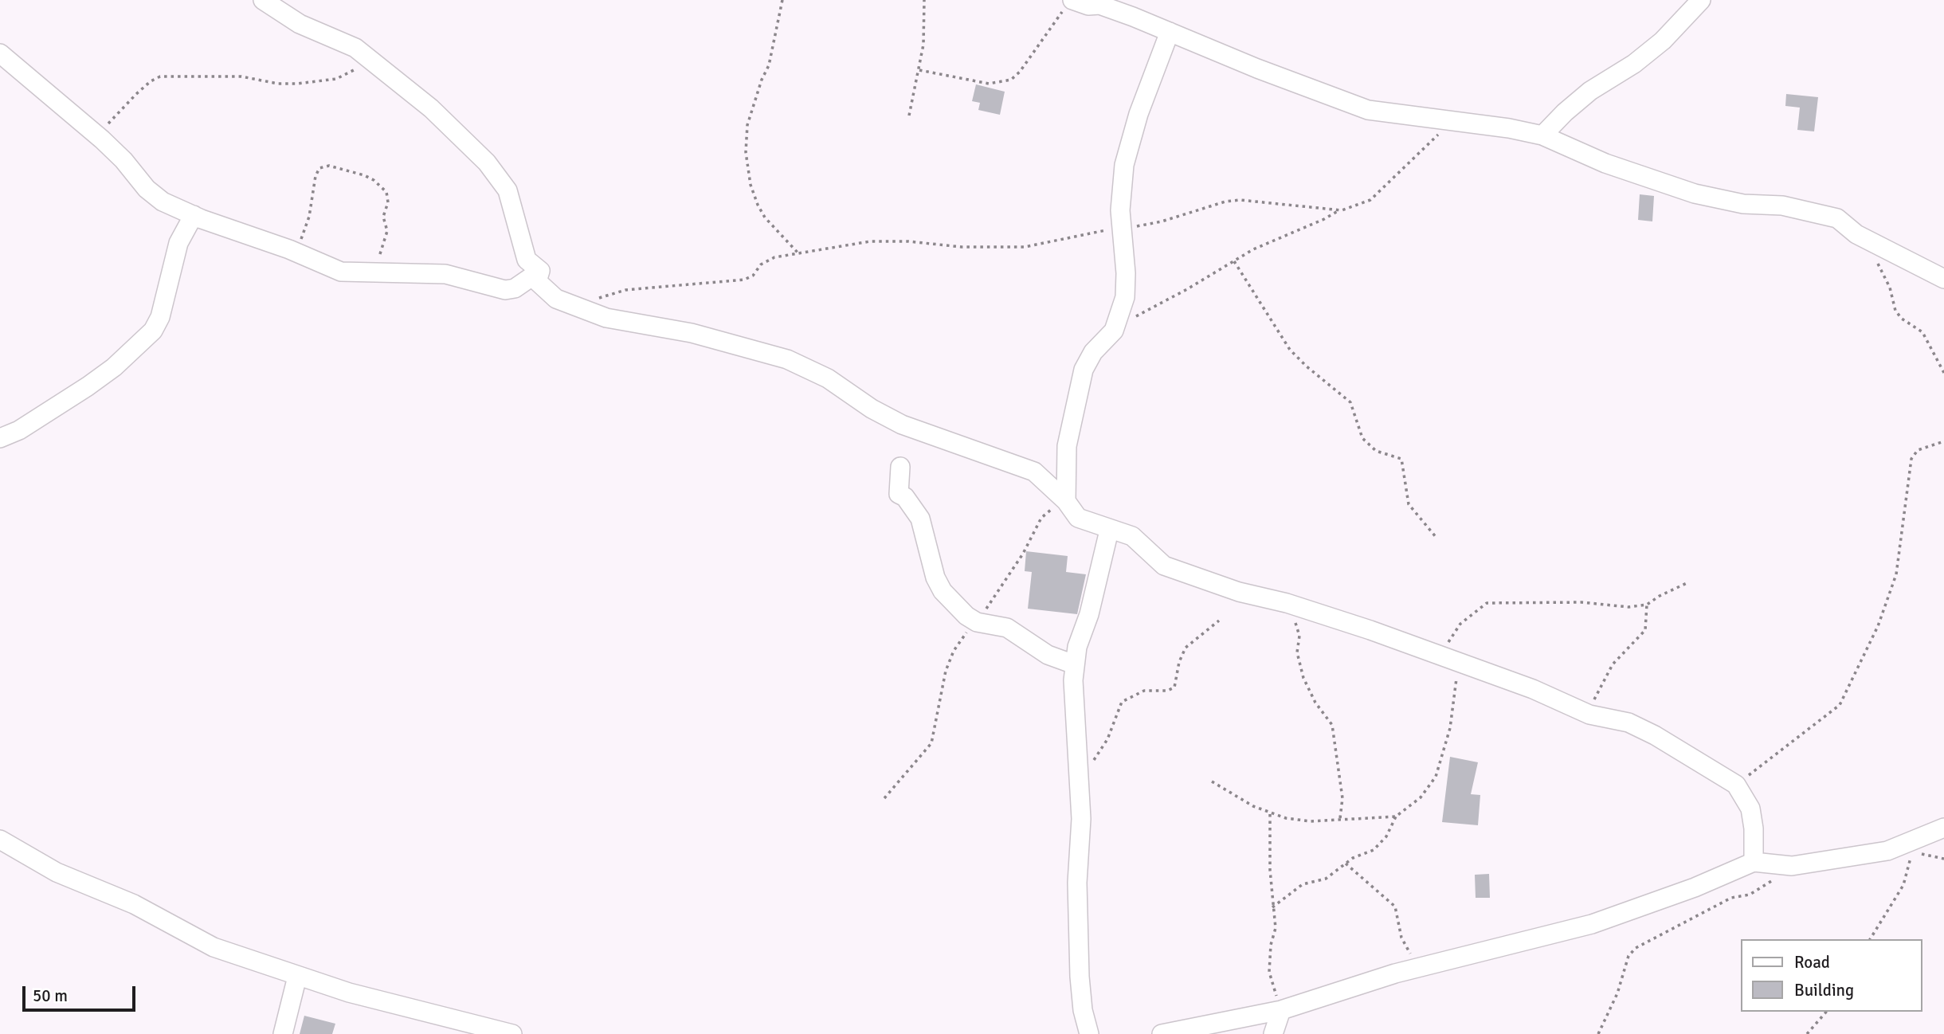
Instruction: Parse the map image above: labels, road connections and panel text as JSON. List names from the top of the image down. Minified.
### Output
{"legend":["Road","Building"],"scale_bar":"50 m"}
